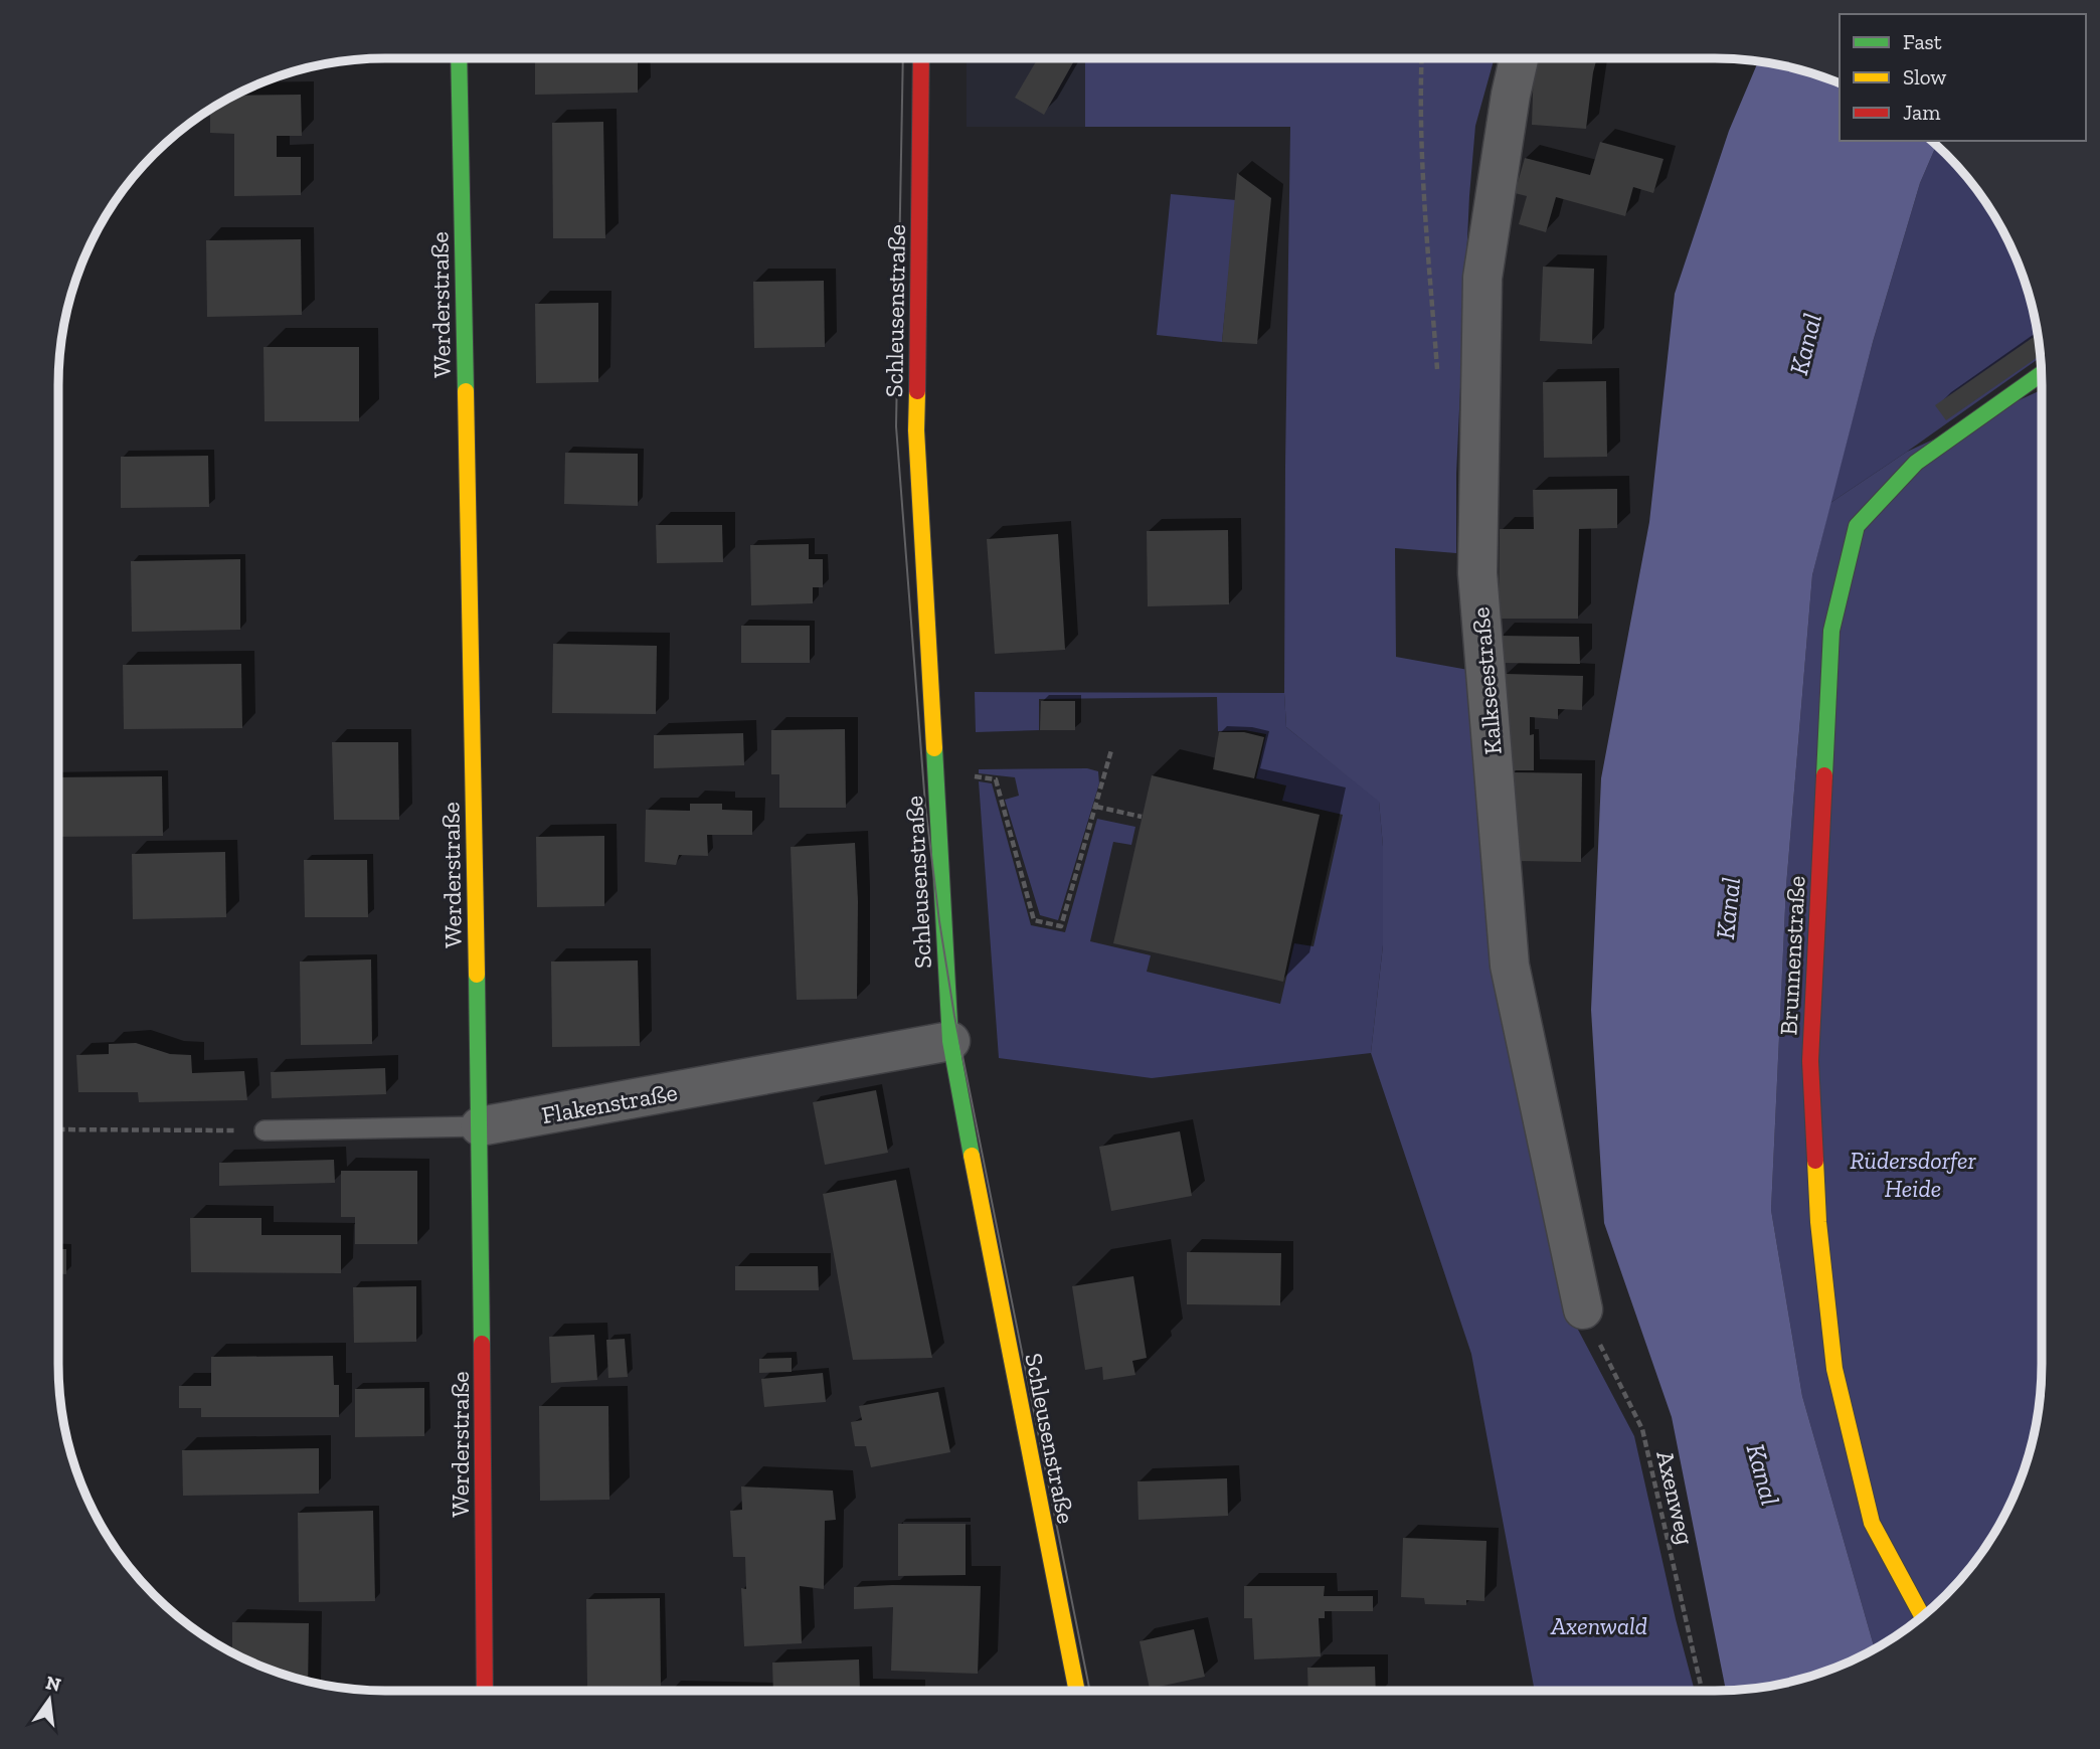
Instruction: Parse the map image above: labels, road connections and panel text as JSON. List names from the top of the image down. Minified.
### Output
{"streets":{"street":["Werderstraße","Schleusenstraße","Kalkseestraße","Brunnenstraße","Flakenstraße"],"path":["Axenweg"]},"crossings":[["Werderstraße","Flakenstraße"],["Schleusenstraße","Flakenstraße"],["Kalkseestraße","Axenweg"]],"water":["Kanal"],"parks":["Rüdersdorfer Heide","Axenwald"],"legend":["Fast","Slow","Jam"],"north":"top"}
